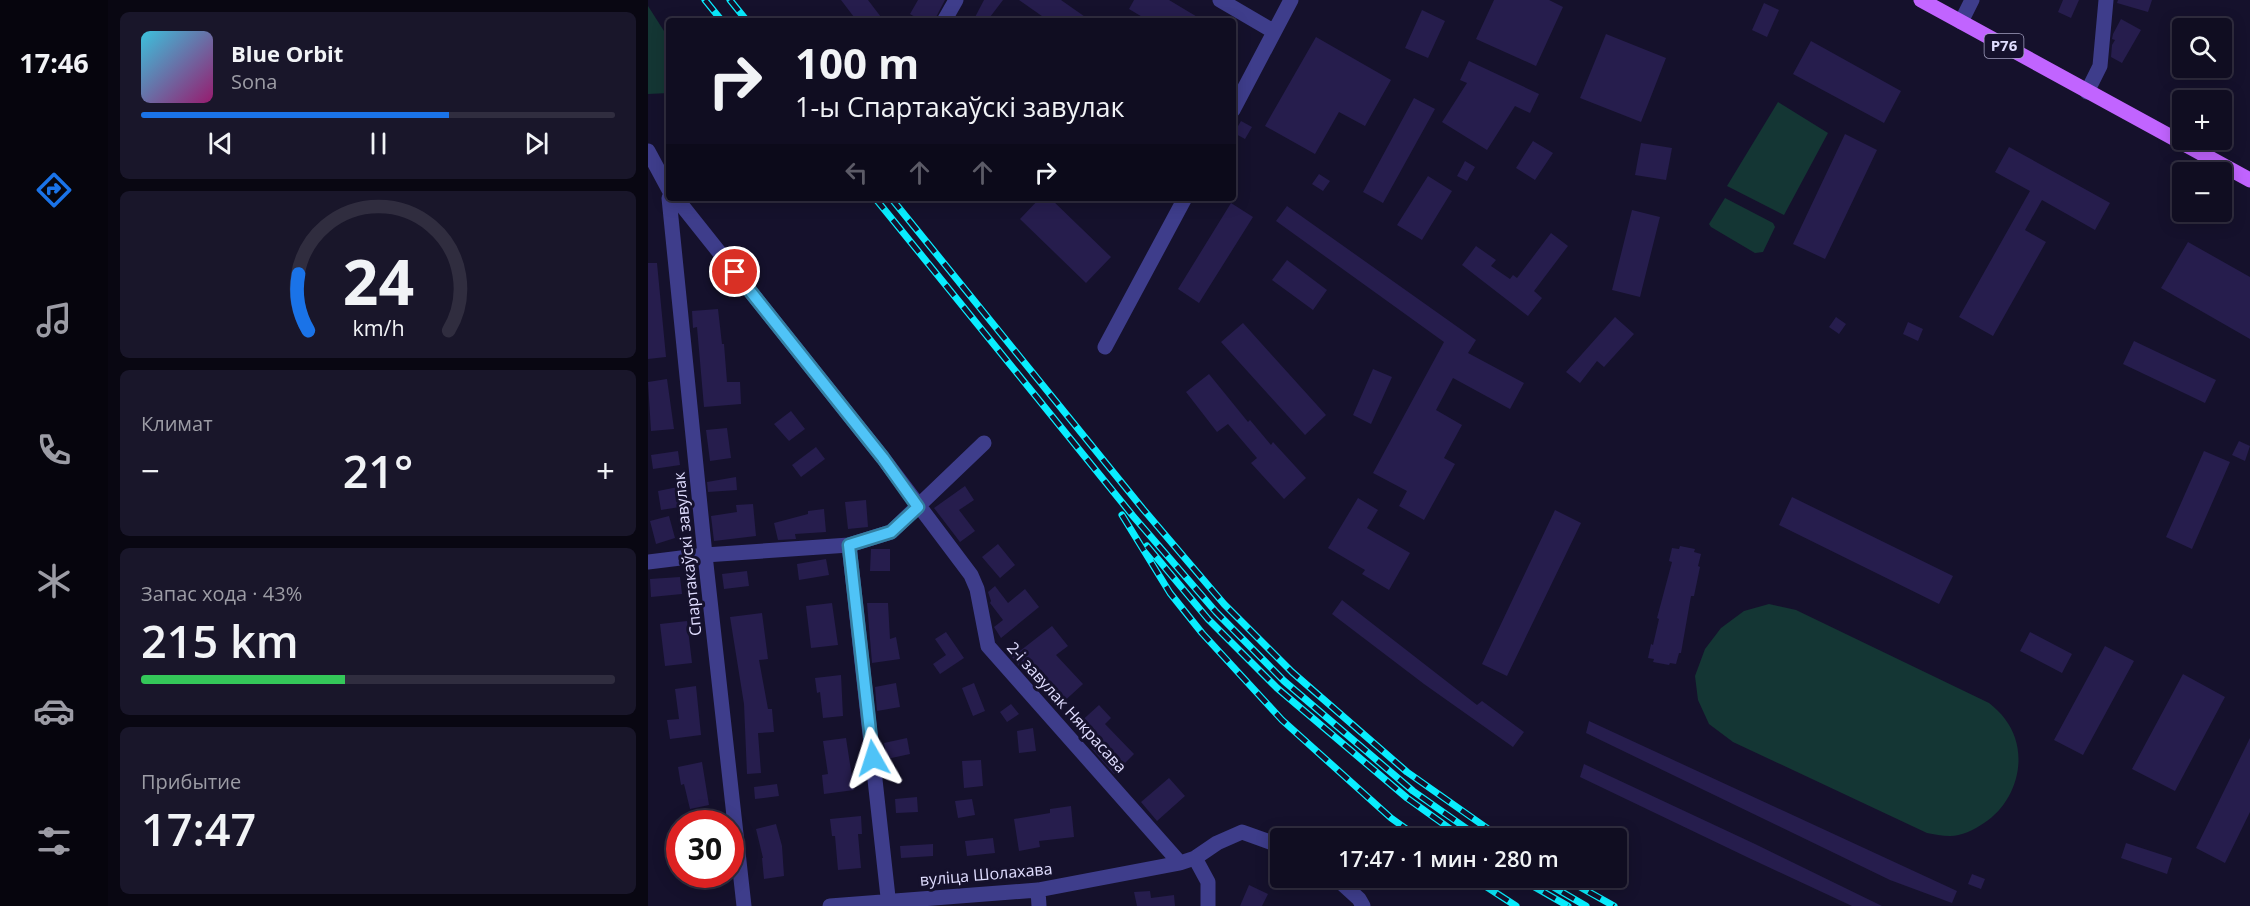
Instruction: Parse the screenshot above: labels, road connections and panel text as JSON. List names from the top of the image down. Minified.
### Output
{"streets":{"main road":["Р76"],"street":["Спартакаўскі завулак","2-і завулак Някрасава","вуліца Шолахава"]},"crossings":[["2-і завулак Някрасава","вуліца Шолахава"]],"page":{"tabs":"17:46","map_buttons":["+","−"],"turn":["100 m","1-ы Спартакаўскі завулак"],"song":["Blue Orbit","Sona"],"tile":["Климат",["Запас хода · 43%","215 km"],["Прибытие","17:47"]],"heat":["−","21°","+"],"limit":"30","trip":"17:47 · 1 мин · 280 m","gauge":["24","km/h"]}}
